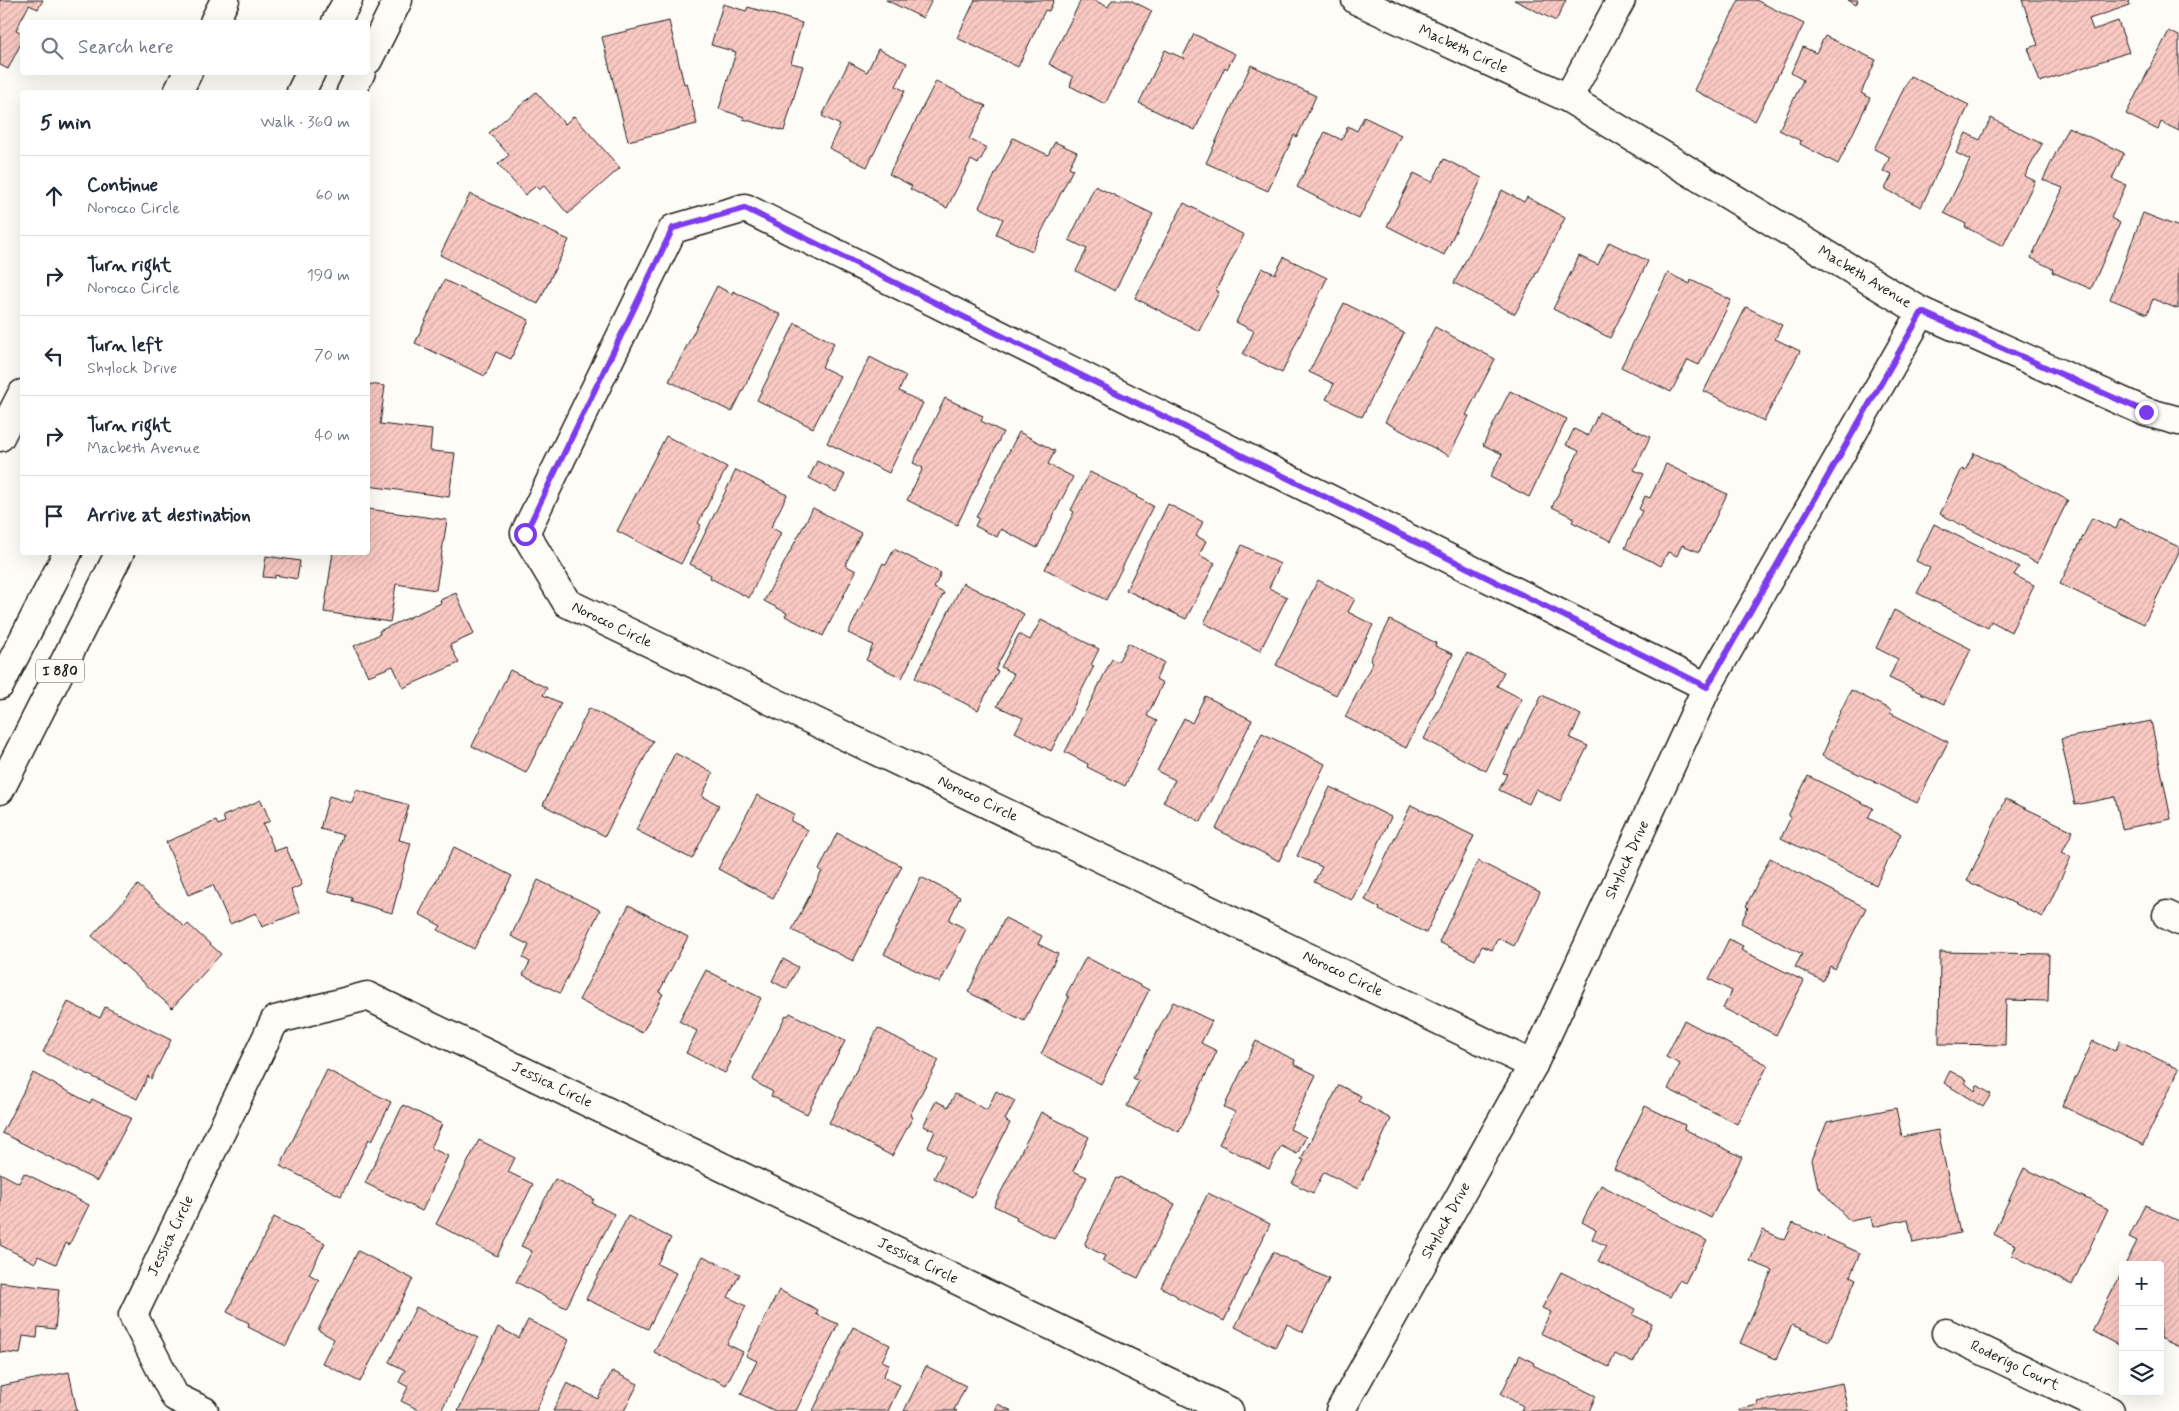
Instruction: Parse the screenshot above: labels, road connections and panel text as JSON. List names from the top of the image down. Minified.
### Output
{"streets":{"main road":["Macbeth Circle","Macbeth Avenue","Norocco Circle","I 880","Shylock Drive","Jessica Circle","Roderigo Court"]},"crossings":[["Macbeth Circle","Macbeth Avenue"],["Macbeth Avenue","Shylock Drive"],["Norocco Circle","Shylock Drive"]],"page":{"search":"Search here","heading":["5 min","Walk · 360 m"],"list":[["Continue","Norocco Circle","60 m"],["Turn right","Norocco Circle","190 m"],["Turn left","Shylock Drive","70 m"],["Turn right","Macbeth Avenue","40 m"],"Arrive at destination"],"map_buttons":["+","−"]}}
